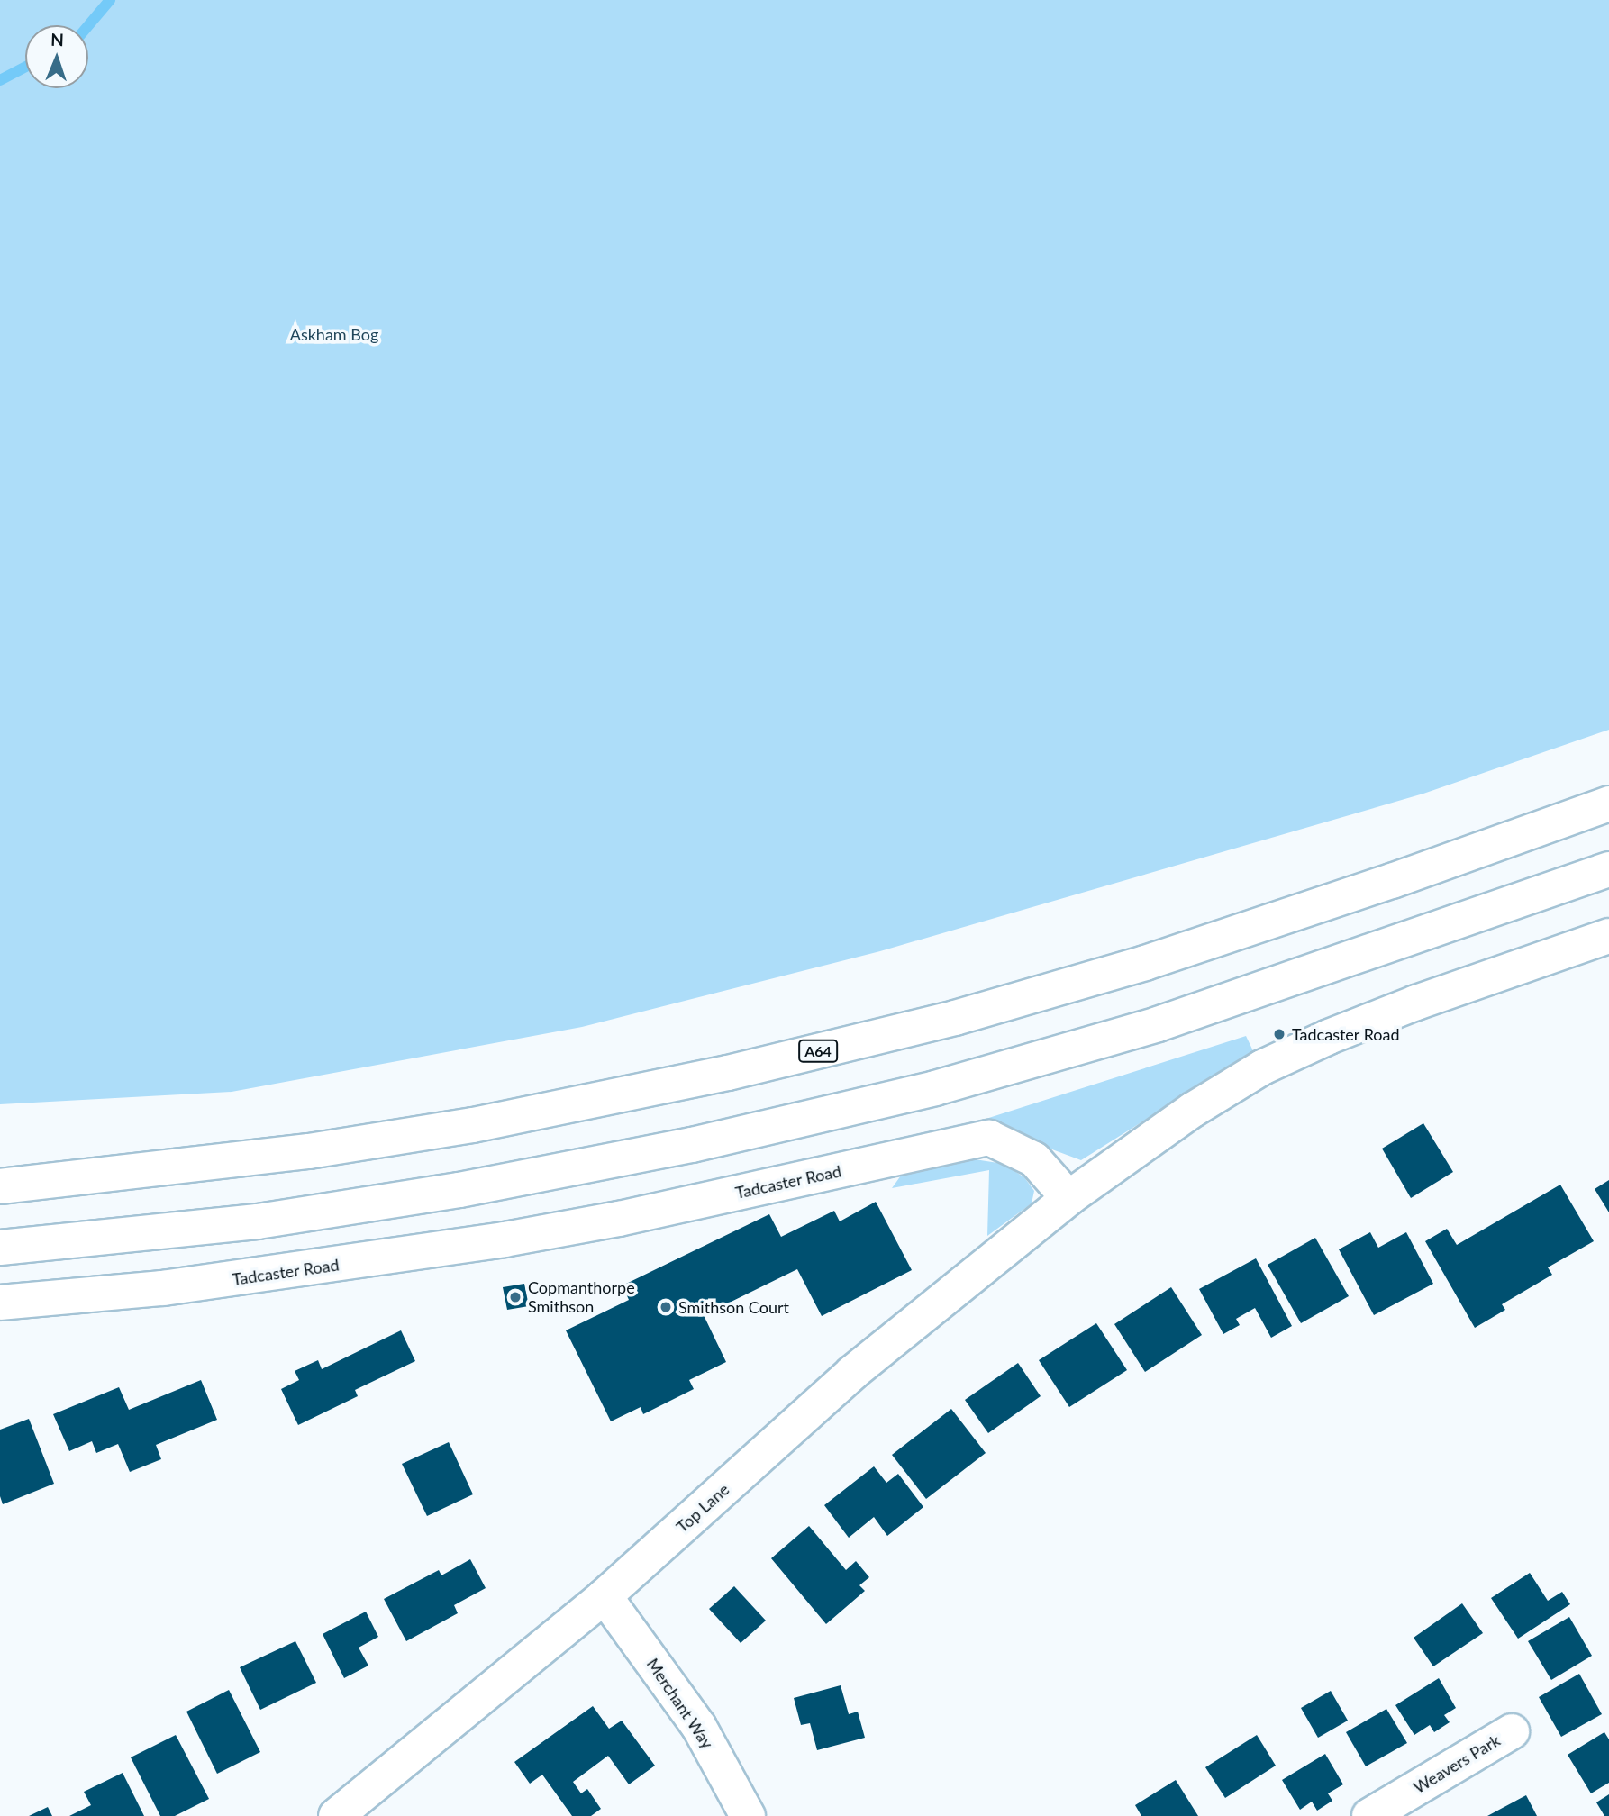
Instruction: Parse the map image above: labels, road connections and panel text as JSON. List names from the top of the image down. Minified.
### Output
{"streets":{"main road":["A64","Tadcaster Road","Top Lane","Merchant Way","Weavers Park"]},"crossings":[["Tadcaster Road","Top Lane"],["Top Lane","Merchant Way"]],"parks":["Askham Bog"],"places":["Tadcaster Road","Copmanthorpe Smithson","Smithson Court"],"north":"top"}
